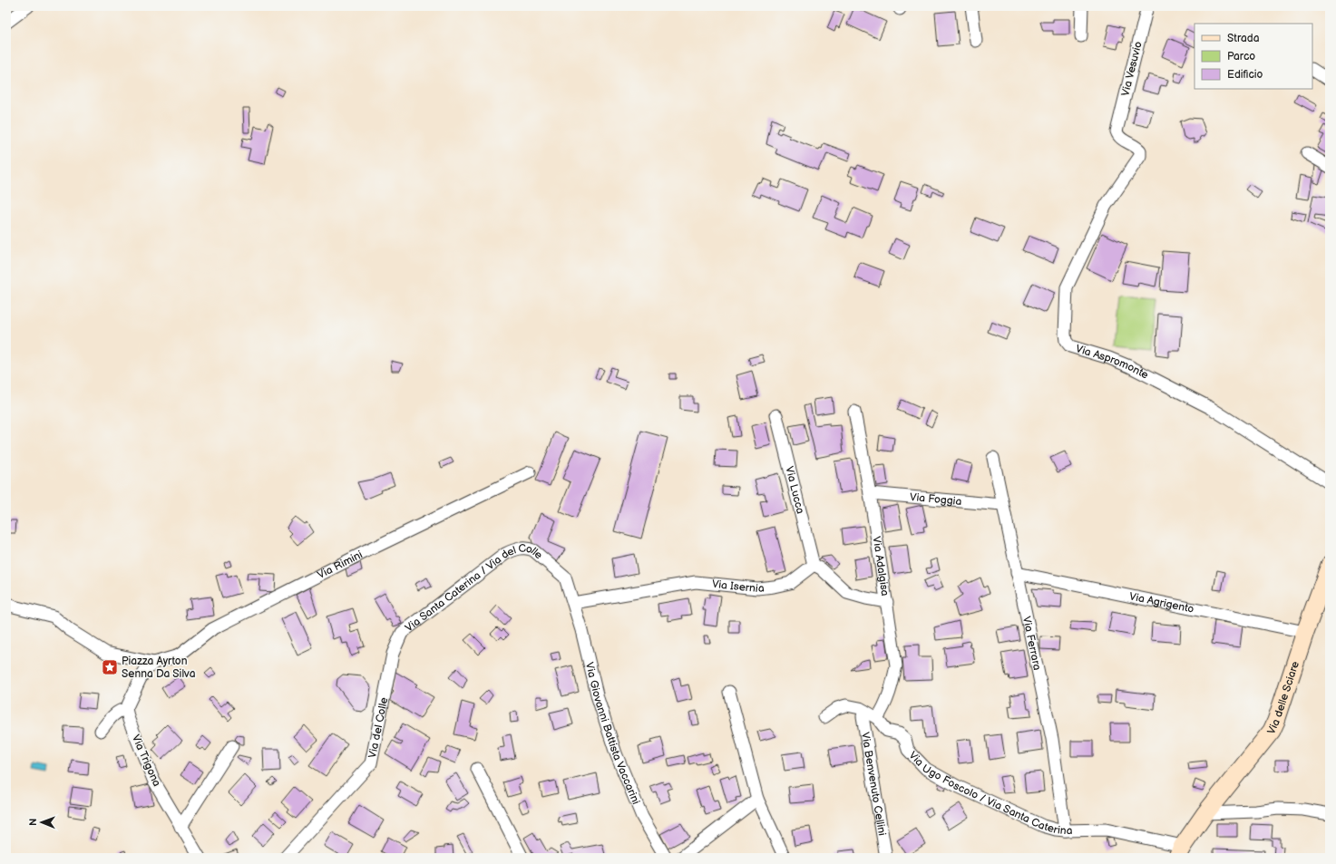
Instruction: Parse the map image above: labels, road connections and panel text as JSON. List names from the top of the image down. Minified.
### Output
{"streets":{"street":["Via Vesuvio","Via Aspromonte","Via Lucca","Via Foggia","Via Rimini","Via Adalgisa","Via Isernia","Via Santa Caterina / Via del Colle","Via Agrigento","Via Ferrara","Via delle Sciare","Via del Colle","Via Giovanni Battista Vaccarini","Via Trigona","Via Benvenuto Cellini","Via Ugo Foscolo / Via Santa Caterina"]},"crossings":[["Via Vesuvio","Via Aspromonte"],["Via Lucca","Via Isernia"],["Via Foggia","Via Adalgisa"],["Via Foggia","Via Ferrara"],["Via Adalgisa","Via Ugo Foscolo / Via Santa Caterina"],["Via Isernia","Via Santa Caterina / Via del Colle"],["Via Isernia","Via Giovanni Battista Vaccarini"],["Via Santa Caterina / Via del Colle","Via del Colle"],["Via Santa Caterina / Via del Colle","Via Giovanni Battista Vaccarini"],["Via Agrigento","Via Ferrara"],["Via Agrigento","Via delle Sciare"],["Via Ferrara","Via Ugo Foscolo / Via Santa Caterina"],["Via delle Sciare","Via Ugo Foscolo / Via Santa Caterina"],["Via Benvenuto Cellini","Via Ugo Foscolo / Via Santa Caterina"]],"places":{"place":["Piazza Ayrton Senna Da Silva"]},"legend":["Strada","Parco","Edificio"],"north":"left"}
